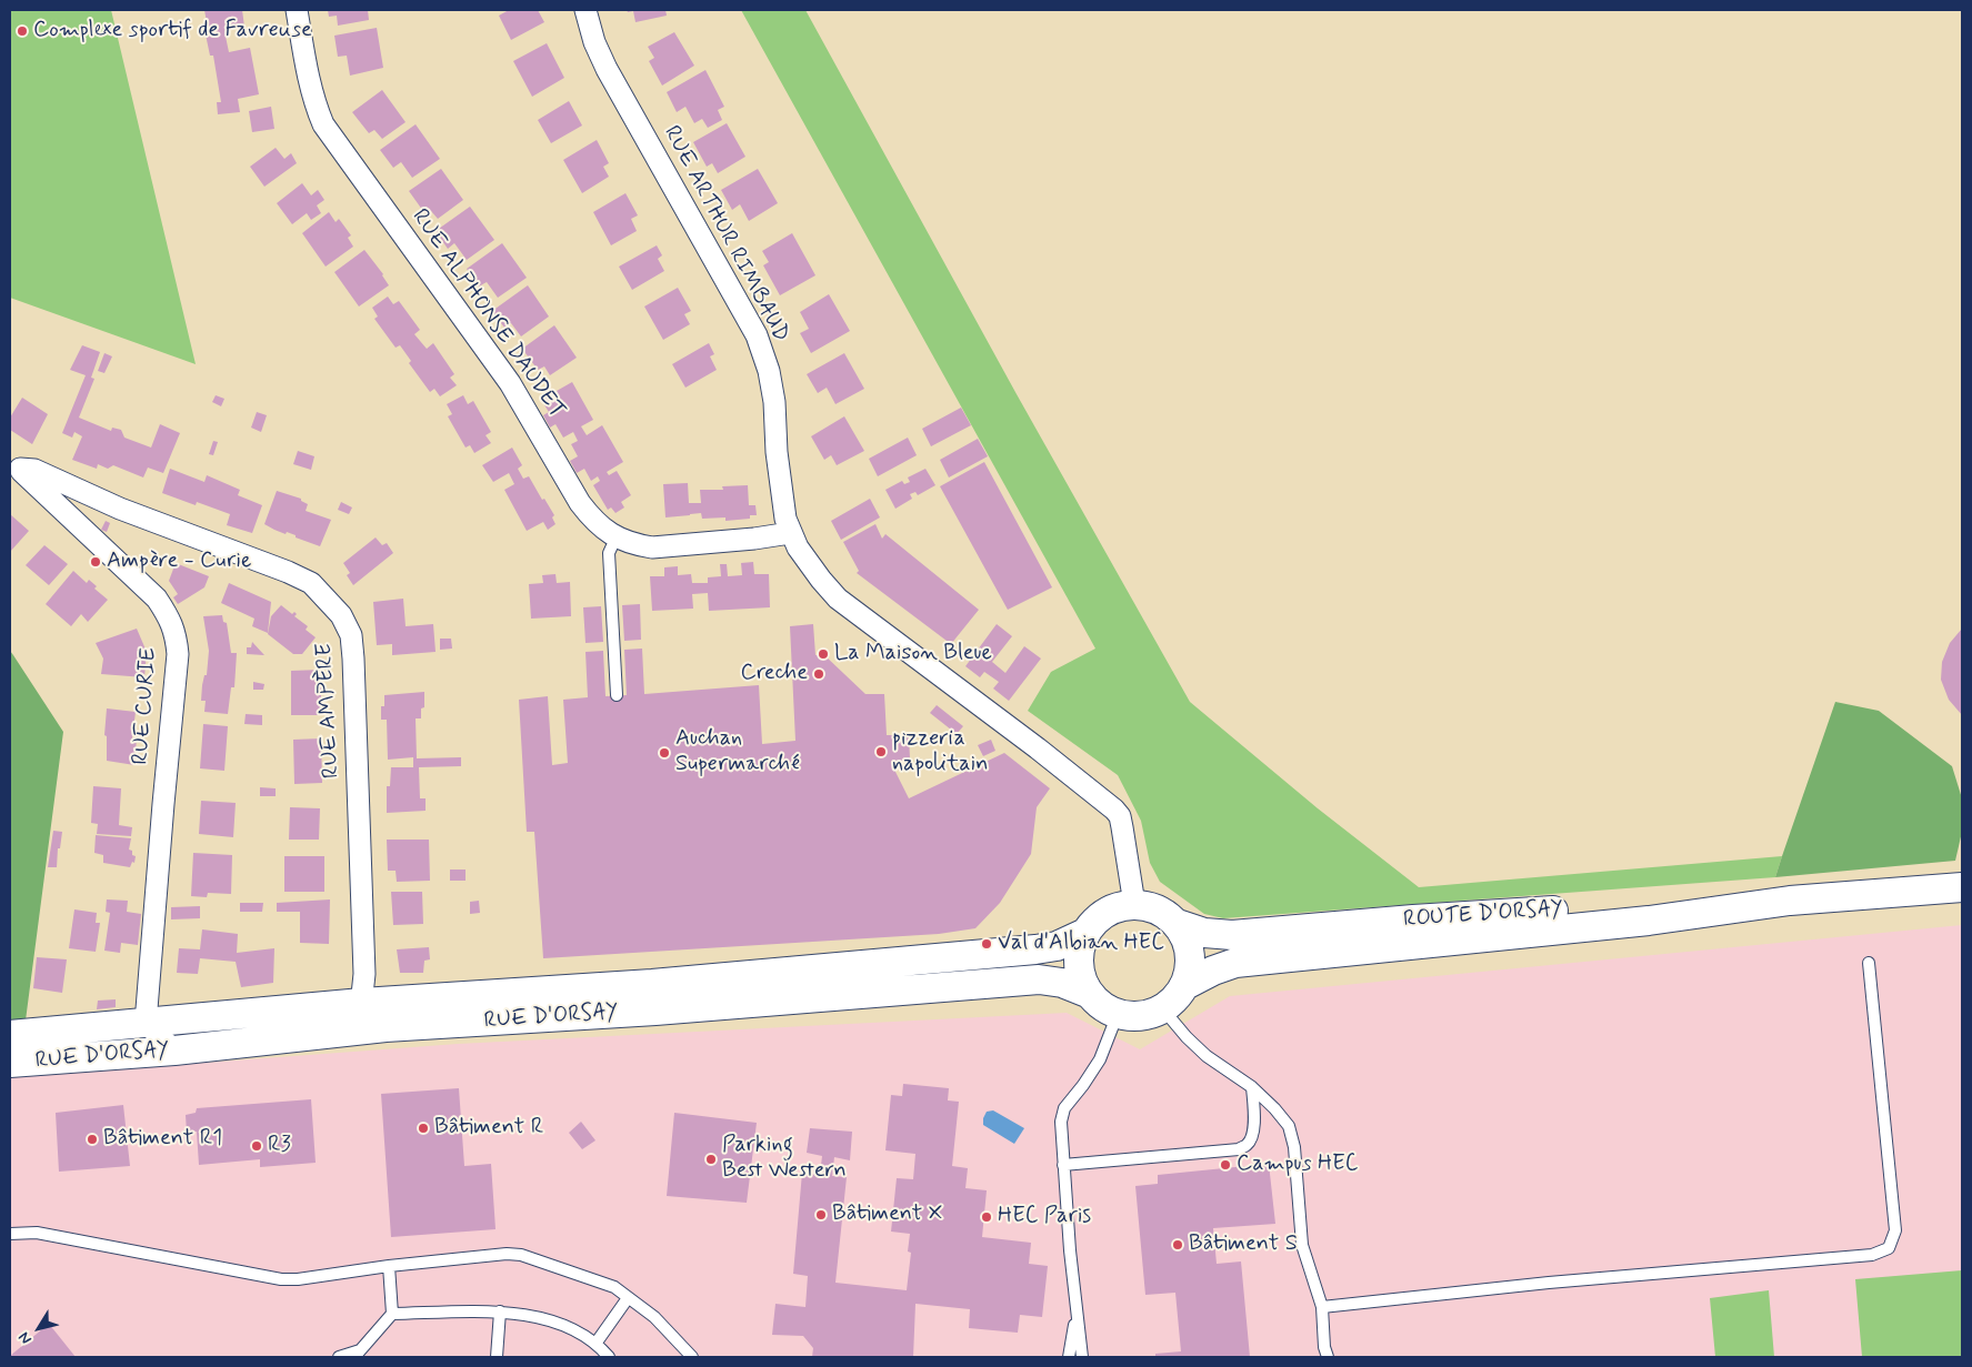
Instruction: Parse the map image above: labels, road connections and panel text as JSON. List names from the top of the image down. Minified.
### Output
{"streets":{"main road":["ROUTE D'ORSAY","RUE D'ORSAY"],"street":["RUE ARTHUR RIMBAUD","RUE ALPHONSE DAUDET","RUE CURIE","RUE AMPÈRE"]},"crossings":[["RUE ARTHUR RIMBAUD","RUE ALPHONSE DAUDET"],["RUE ARTHUR RIMBAUD","ROUTE D'ORSAY"],["RUE ARTHUR RIMBAUD","RUE D'ORSAY"],["RUE CURIE","RUE AMPÈRE"],["RUE CURIE","RUE D'ORSAY"],["RUE AMPÈRE","RUE D'ORSAY"],["ROUTE D'ORSAY","RUE D'ORSAY"]],"places":["Complexe sportif de Favreuse","Ampère - Curie","La Maison Bleue","Creche","pizzeria napolitain","Auchan Supermarché","Val d'Albian HEC","Bâtiment R","Bâtiment R1","R3","Parking Best Western","Campus HEC","Bâtiment X","HEC Paris","Bâtiment S"],"north":"bottom left"}
